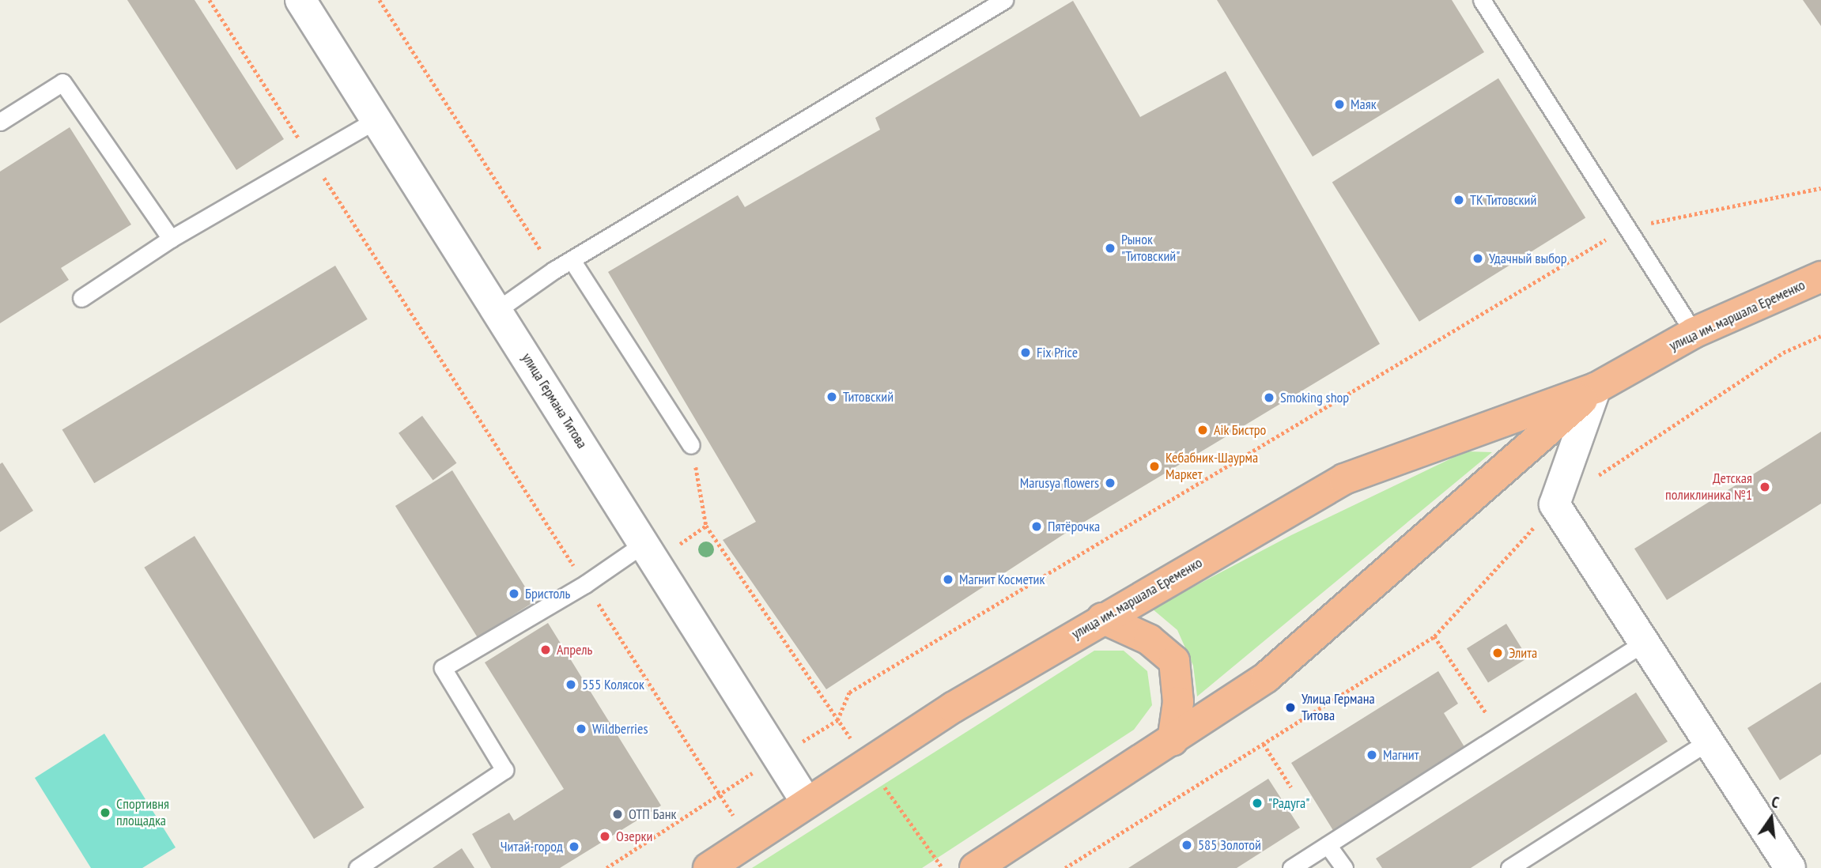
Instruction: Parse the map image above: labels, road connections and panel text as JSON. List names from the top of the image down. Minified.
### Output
{"streets":{"highway":["улица им. маршала Еременко"],"street":["улица Германа Титова"]},"crossings":[["улица им. маршала Еременко","улица Германа Титова"]],"places":["Маяк","ТК Титовский","Рынок \"Титовский\"","Удачный выбор","Fix Price","Титовский","Smoking shop","Aik Бистро","Кебабник-Шаурма Маркет","Marusya flowers","Детская поликлиника №1","Пятёрочка","Магнит Косметик","Бристоль","Апрель","Элита","555 Колясок","Улица Германа Титова","Wildberries","Магнит","\"Радуга\"","Спортивня площадка","ОТП Банк","Озерки","585 Золотой","Читай-город"],"north":"top"}
